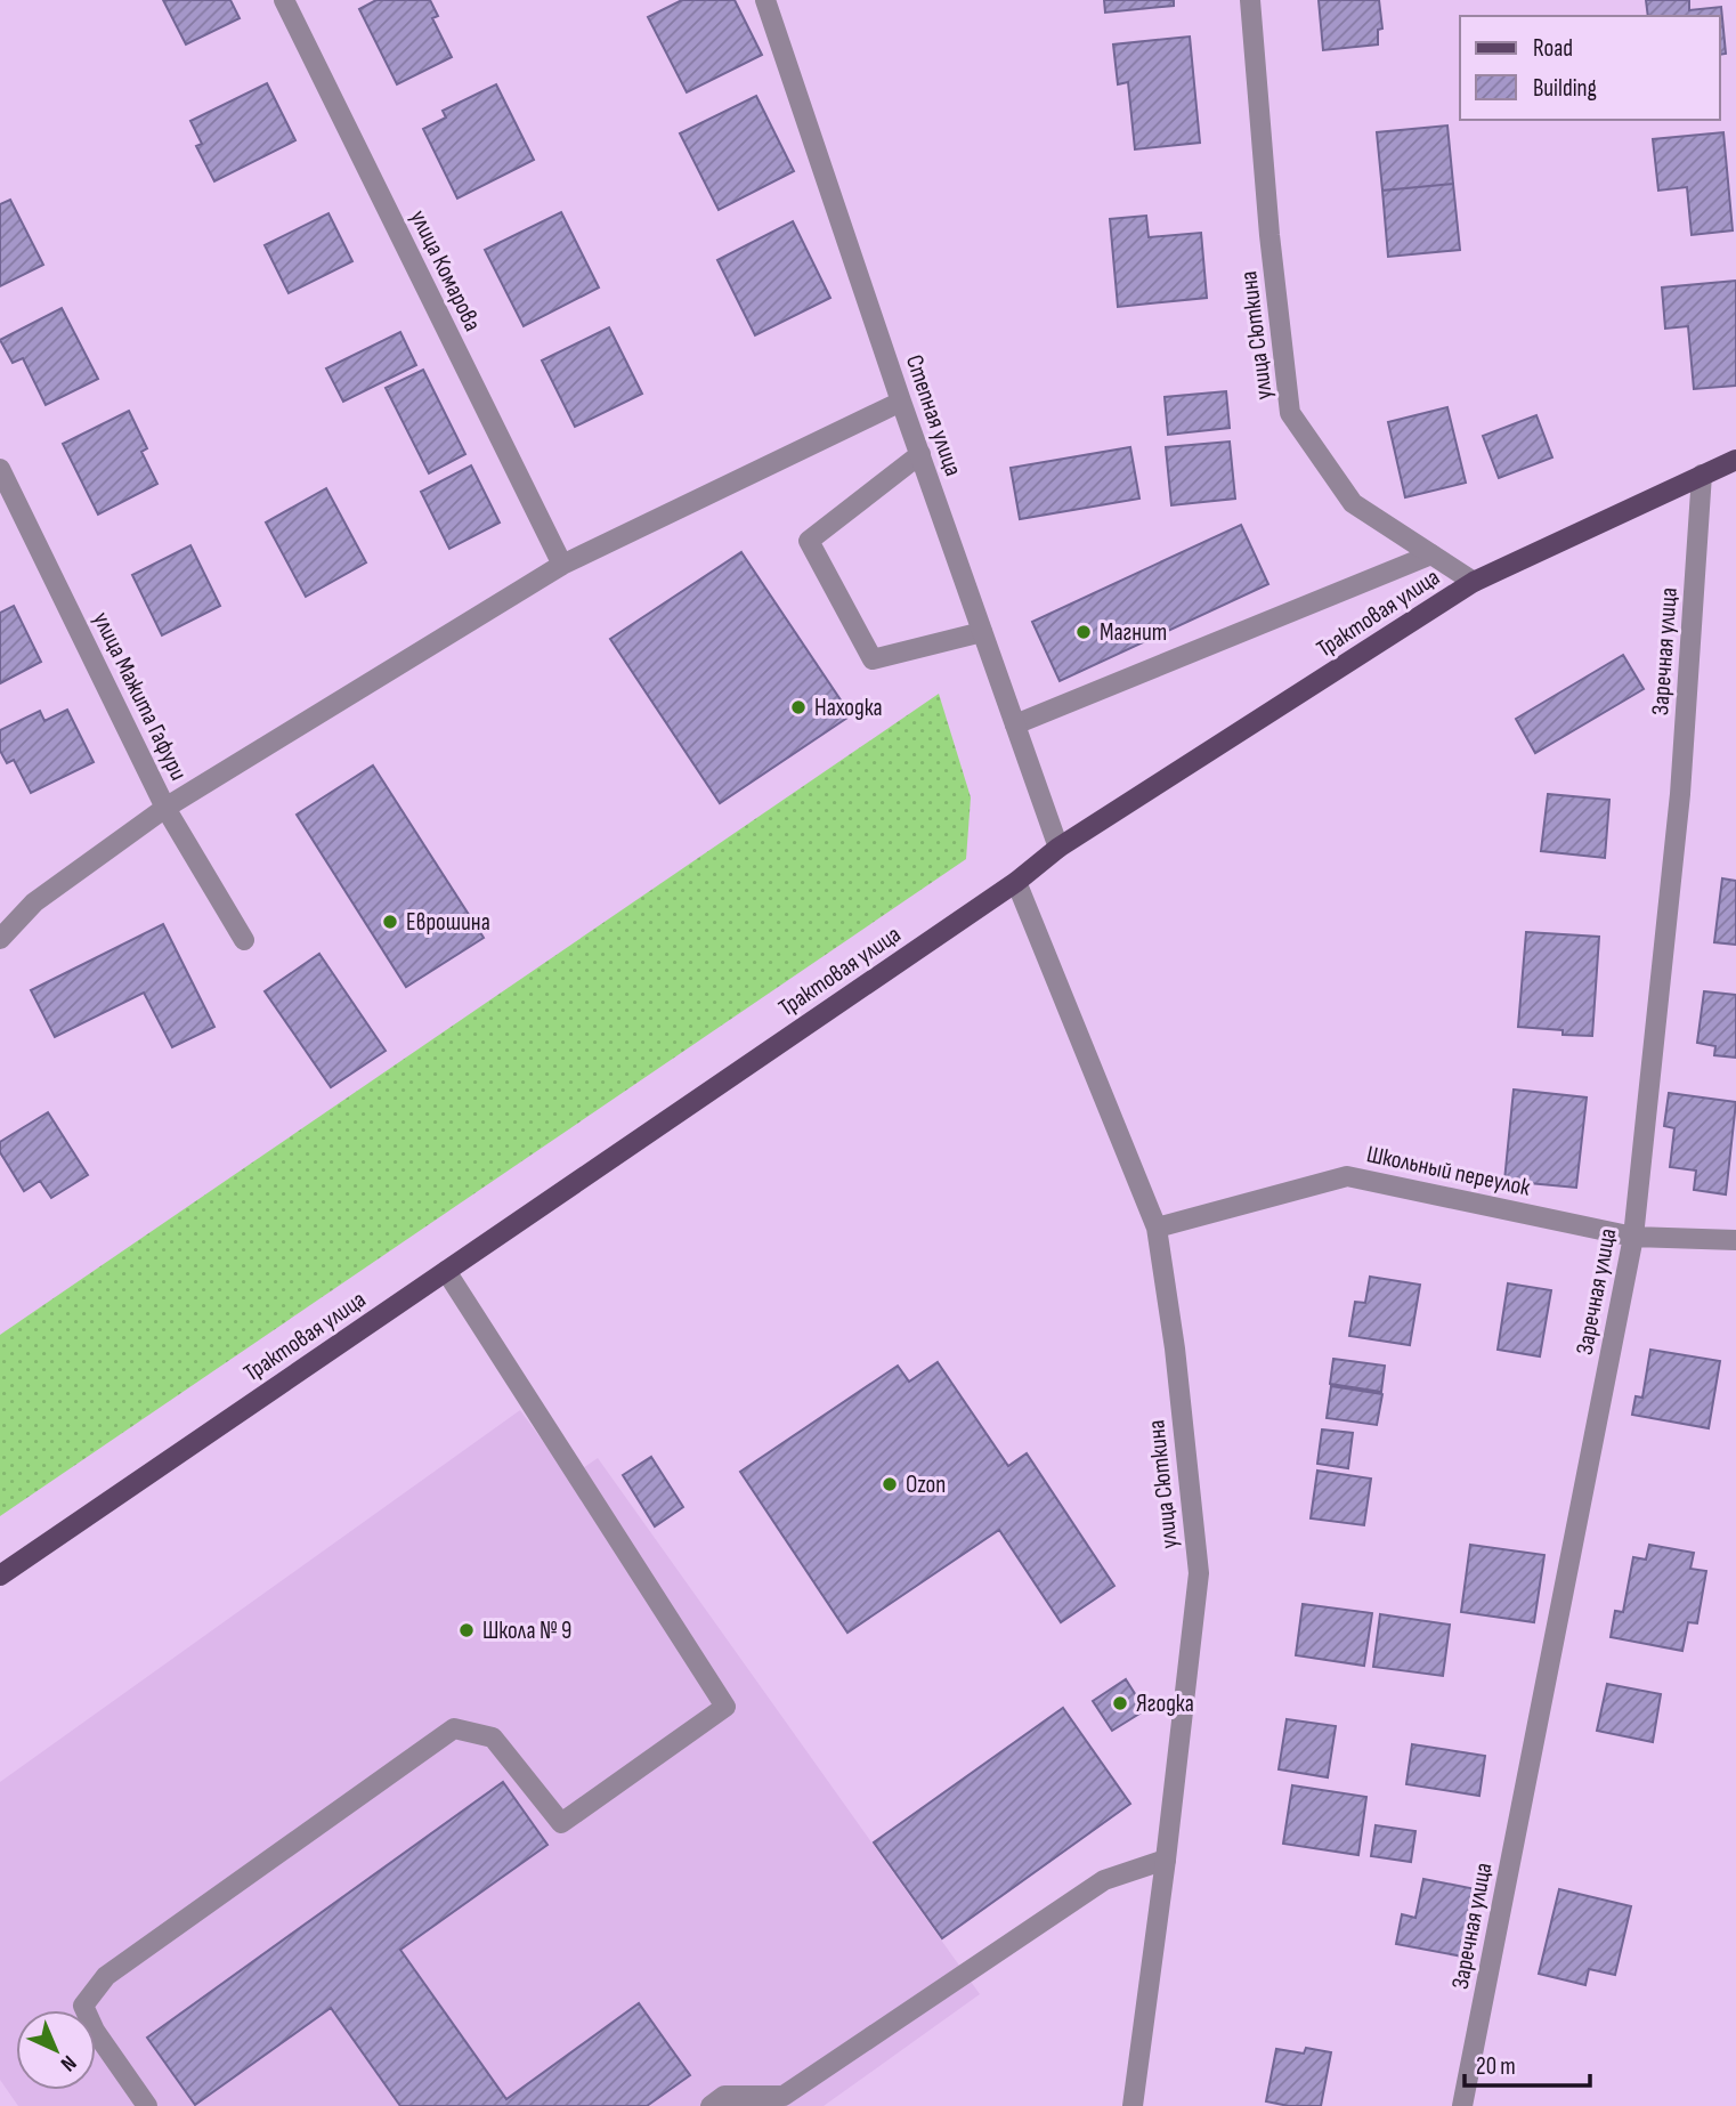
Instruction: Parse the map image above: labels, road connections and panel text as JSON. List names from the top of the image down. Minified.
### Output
{"streets":{"main road":["Трактовая улица"],"street":["улица Комарова","улица Сюткина","Степная улица","Заречная улица","улица Мажита Гафури","Школьный переулок"]},"crossings":[["улица Сюткина","Трактовая улица"],["улица Сюткина","Школьный переулок"],["Степная улица","Трактовая улица"],["Трактовая улица","Заречная улица"],["Заречная улица","Школьный переулок"]],"places":["Магнит","Находка","Еврошина","Ozon","Школа № 9","Ягодка"],"legend":["Road","Building"],"scale_bar":"20 m","north":"bottom right"}
